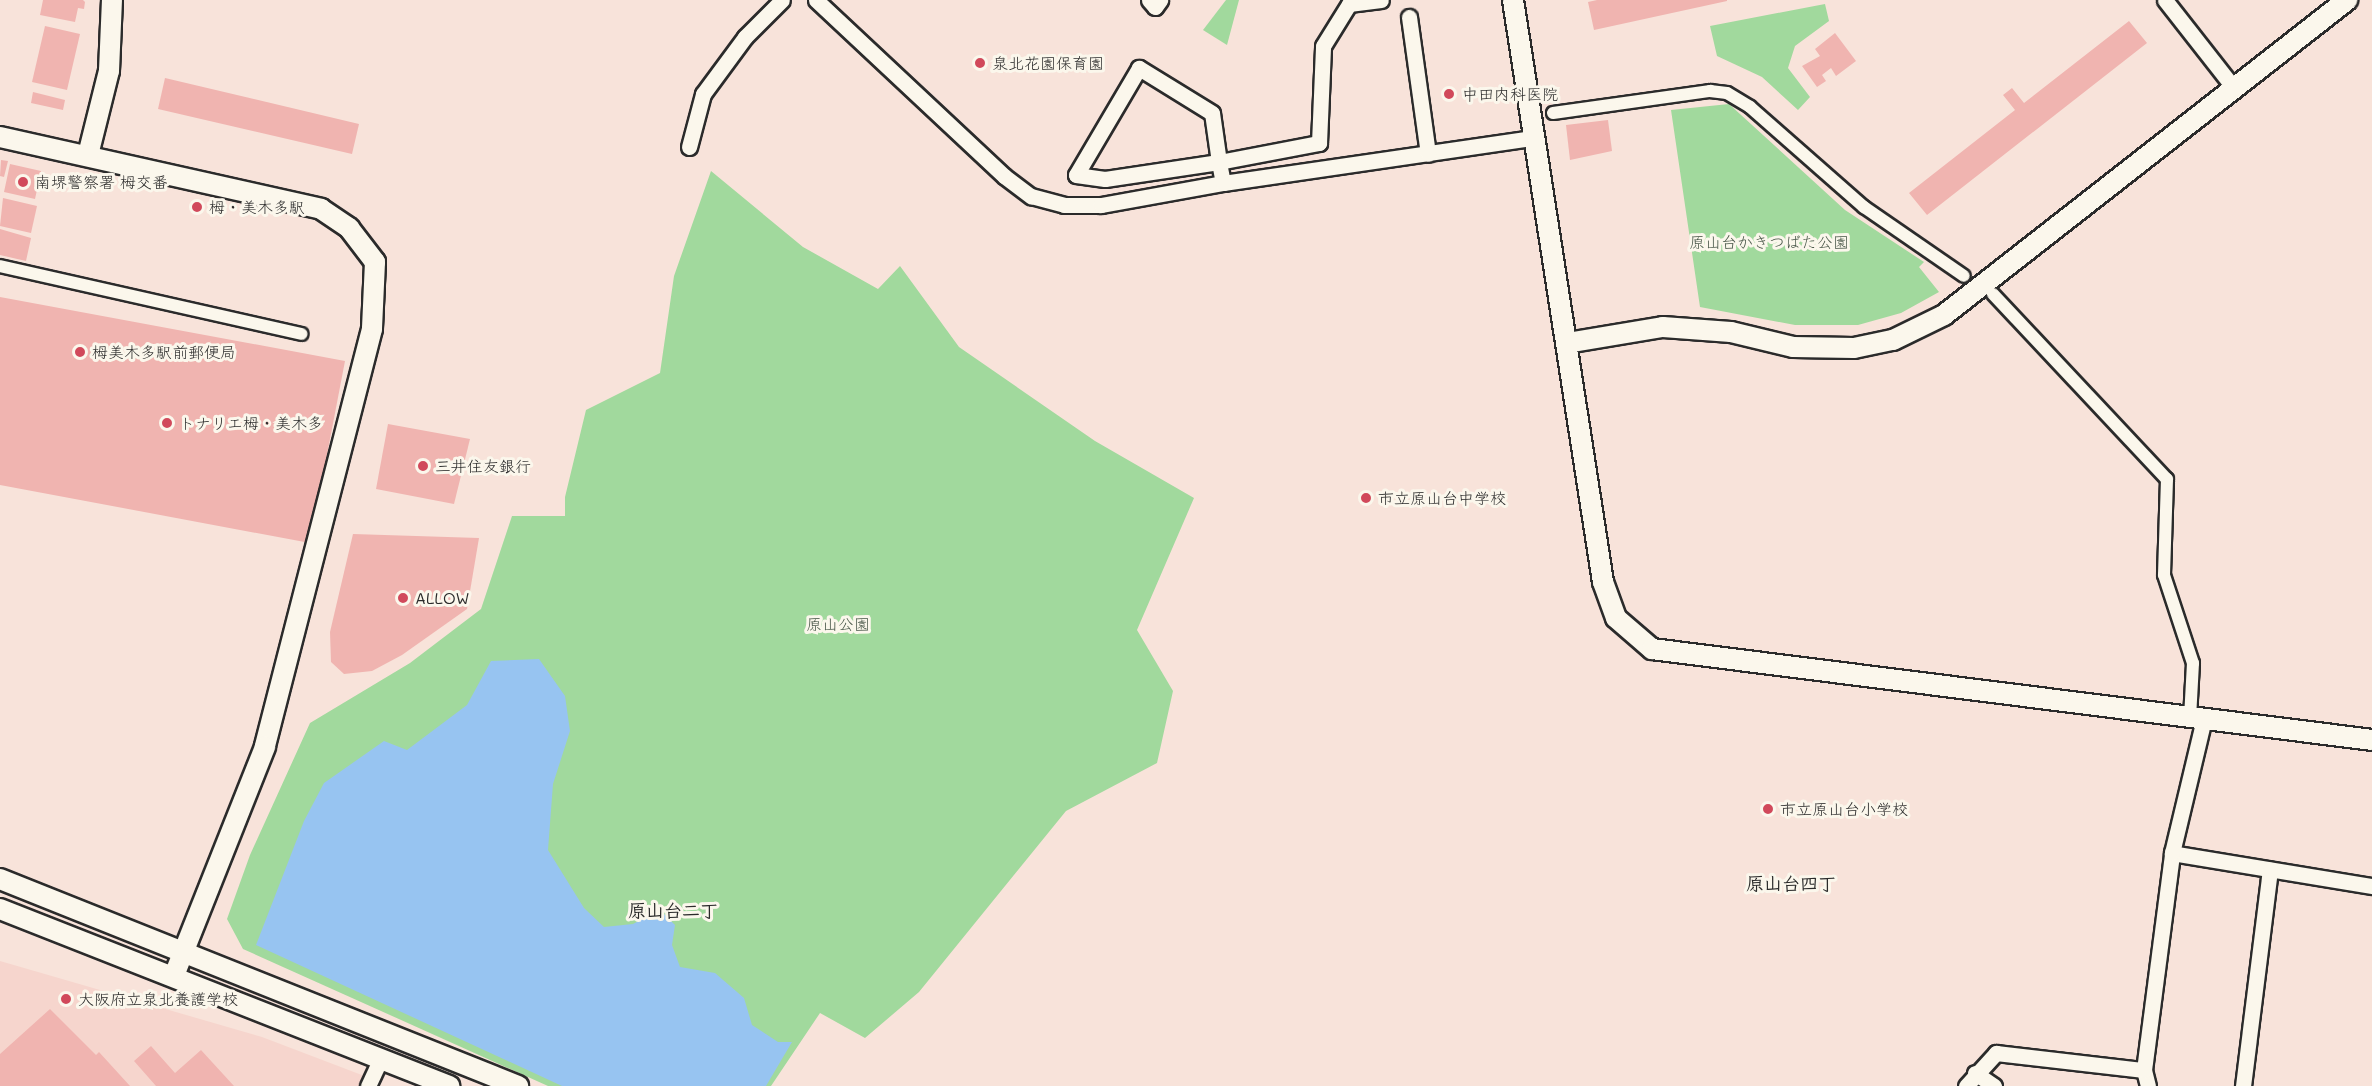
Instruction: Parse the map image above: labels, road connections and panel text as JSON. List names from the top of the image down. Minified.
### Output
{"districts":["原山台四丁","原山台二丁"],"parks":["原山台かきつばた公園","原山公園"],"places":["泉北花園保育園","中田内科医院","南堺警察署 栂交番","栂・美木多駅","栂美木多駅前郵便局","トナリエ栂・美木多","三井住友銀行","市立原山台中学校","ALLOW","市立原山台小学校","大阪府立泉北養護学校"]}
